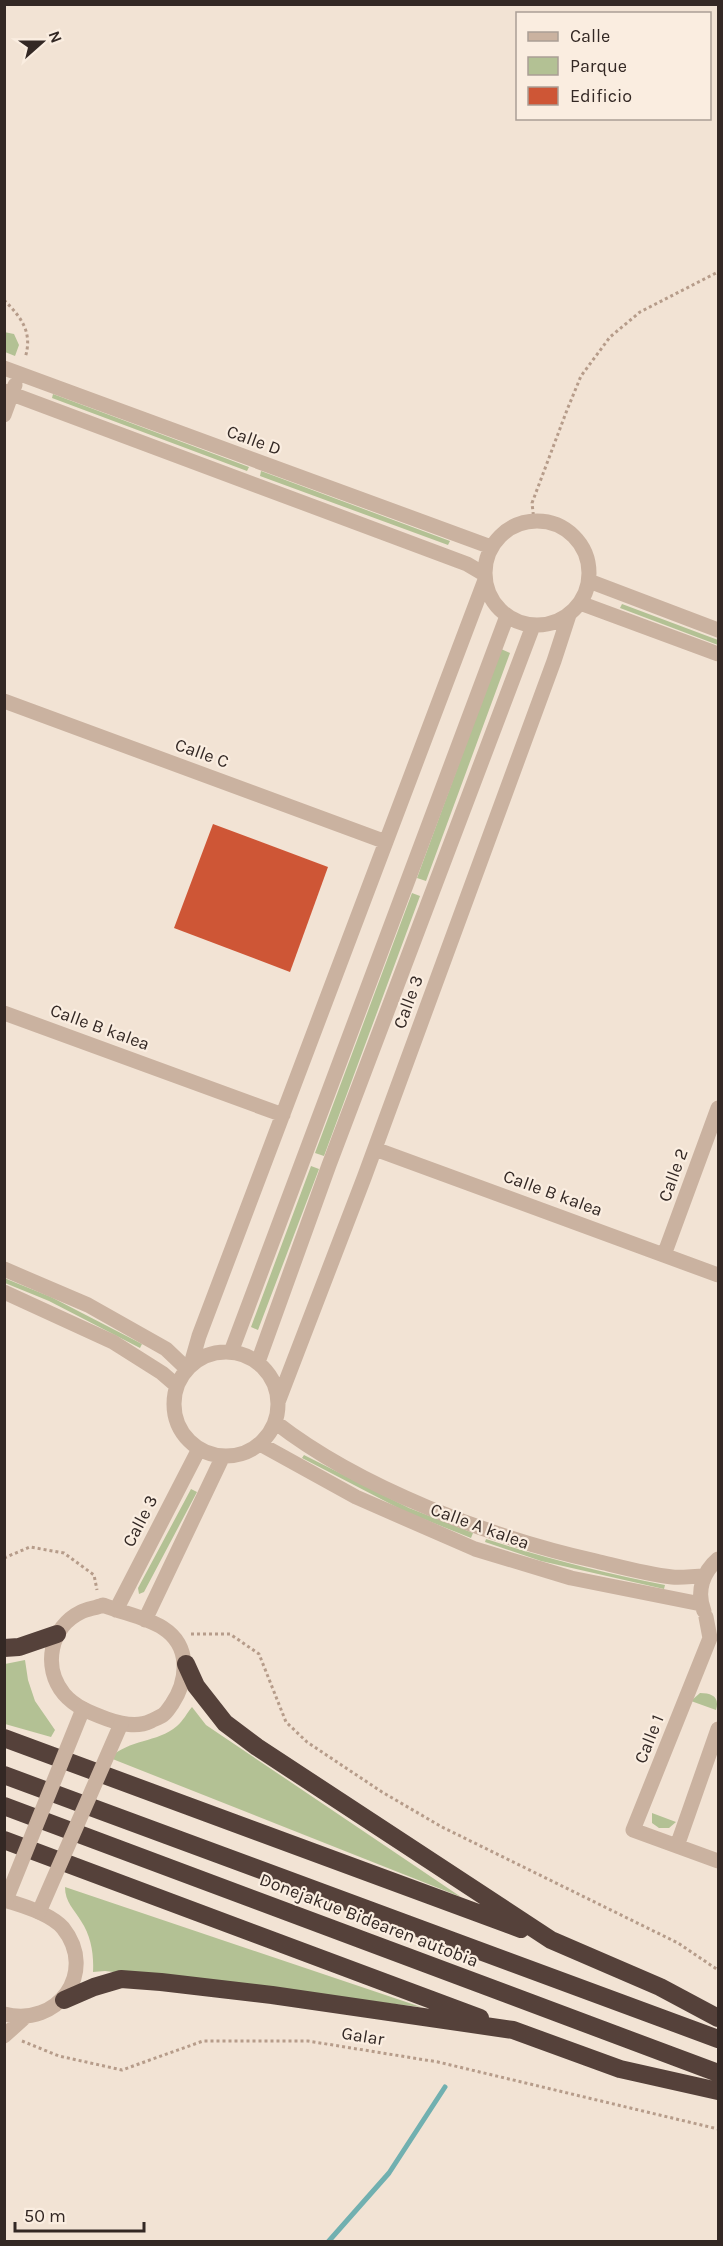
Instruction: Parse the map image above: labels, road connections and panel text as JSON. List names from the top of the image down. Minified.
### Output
{"streets":{"highway":["Donejakue Bidearen autobia"],"street":["Calle D","Calle C","Calle 3","Calle B kalea","Calle 2","Calle A kalea","Calle 1"],"path":["Galar"]},"crossings":[["Calle D","Calle 3"],["Calle 3","Calle B kalea"],["Calle 3","Calle A kalea"],["Calle B kalea","Calle 2"],["Calle A kalea","Calle 1"]],"legend":["Calle","Parque","Edificio"],"scale_bar":"50 m","north":"right"}
